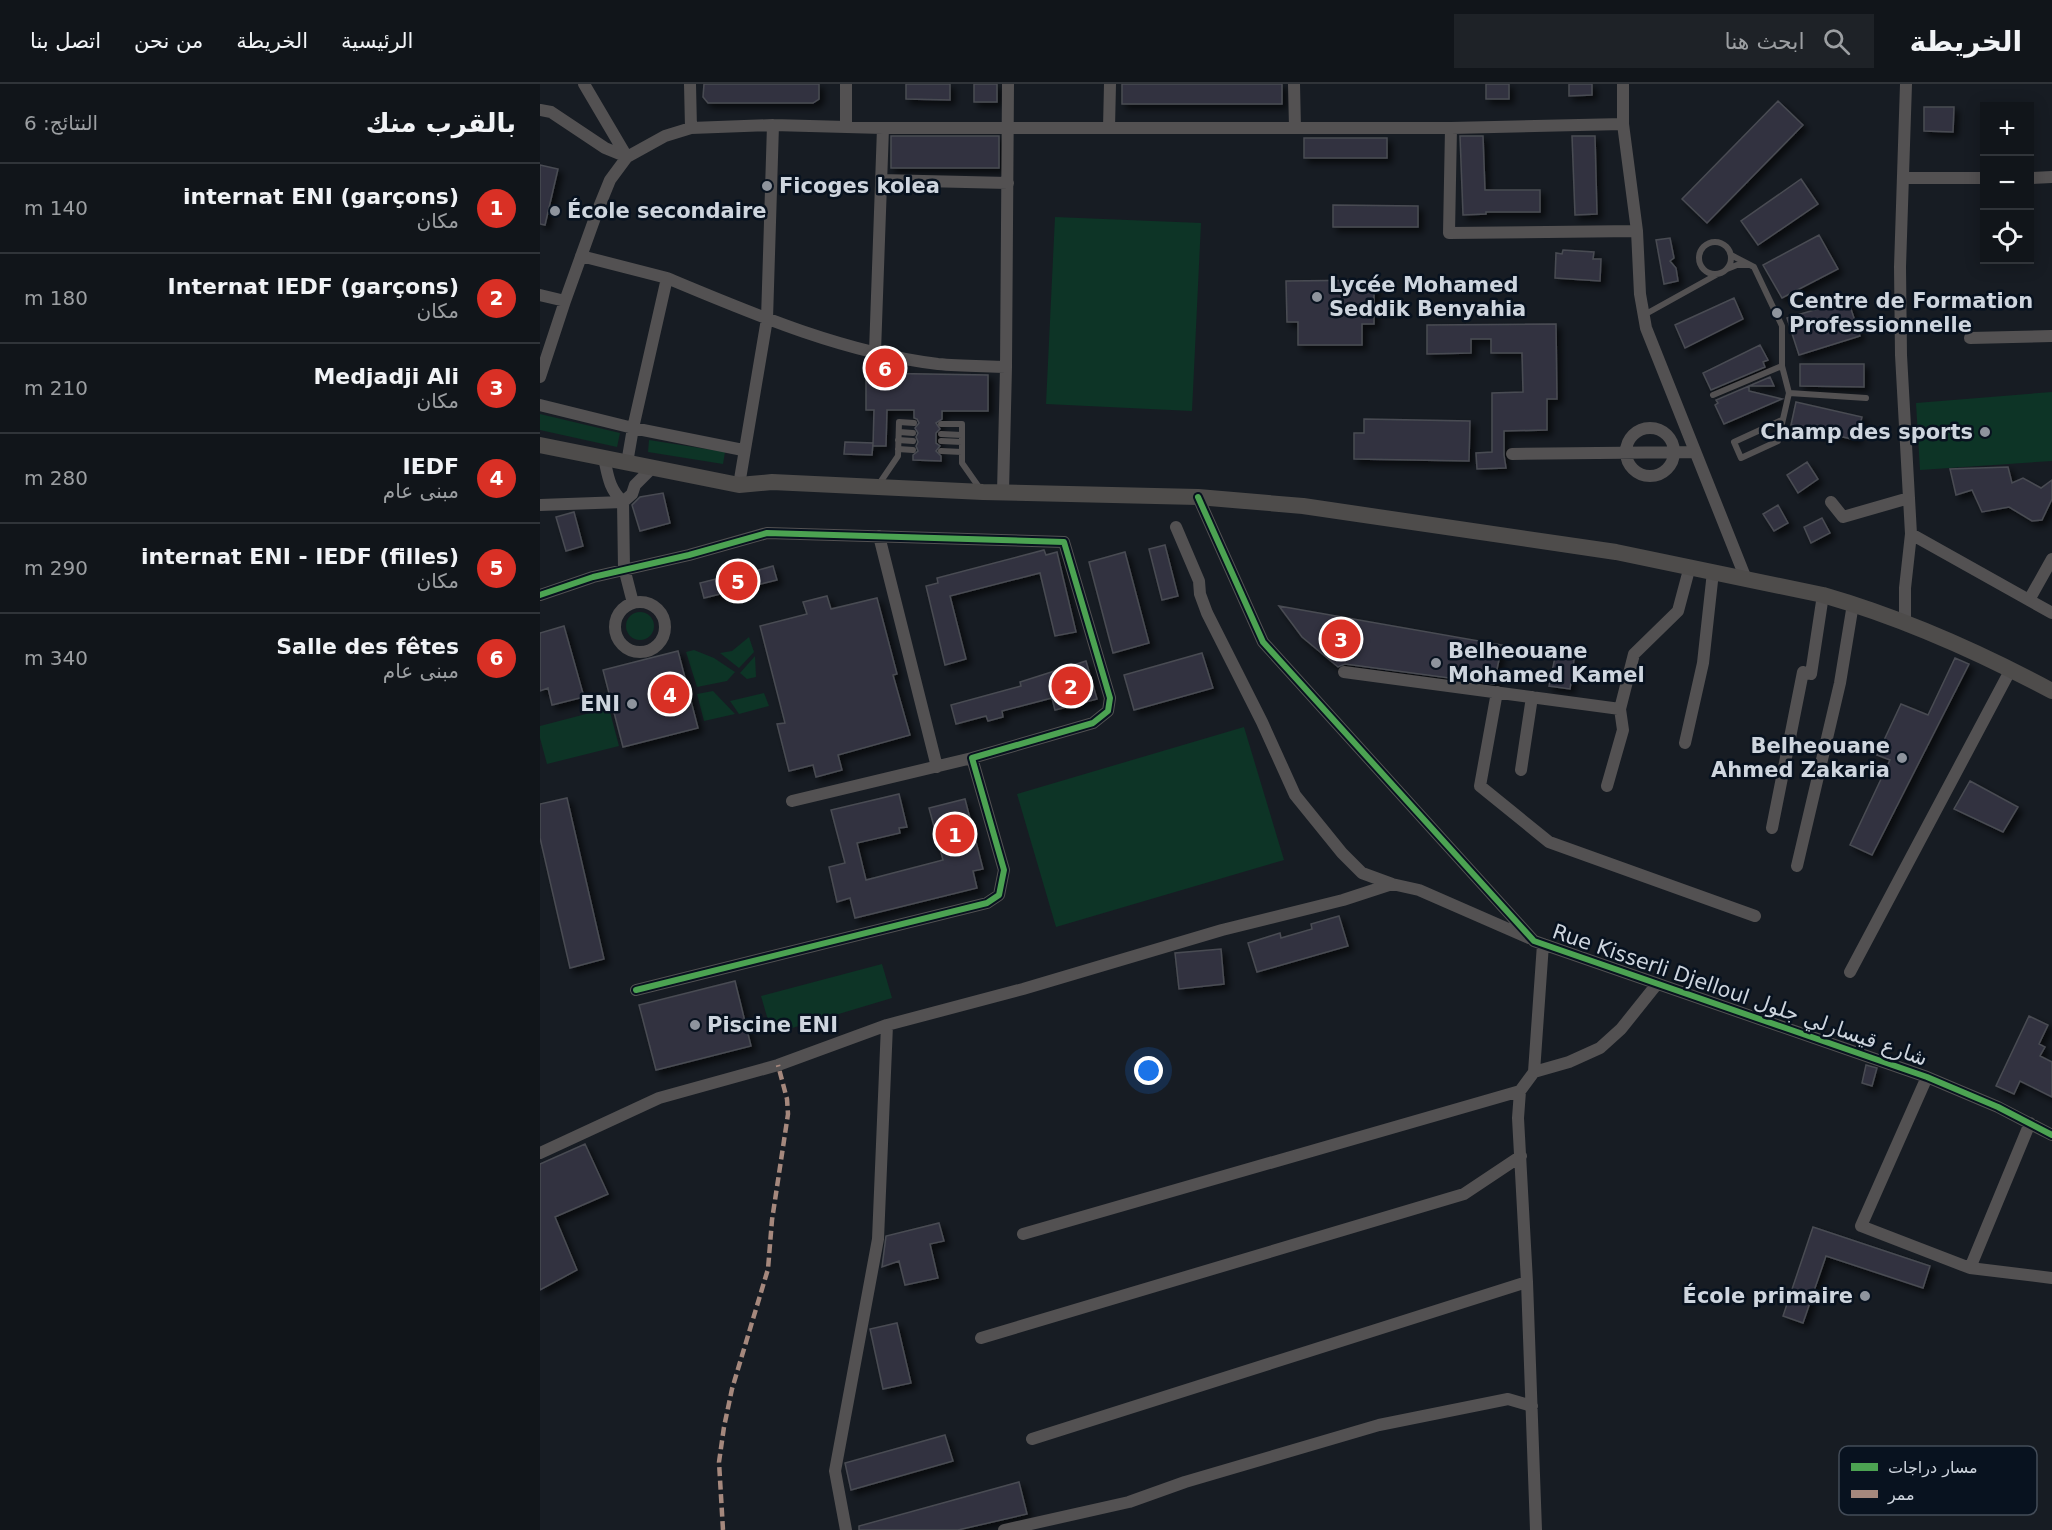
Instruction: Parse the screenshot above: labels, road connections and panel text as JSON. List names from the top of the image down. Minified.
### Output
{"streets":{"street":["Rue Kisserli Djelloul شارع قيسارلي جلول"]},"places":["Ficoges kolea","École secondaire","Lycée Mohamed Seddik Benyahia","Centre de Formation Professionnelle","Champ des sports","Belheouane Mohamed Kamel","ENI","Belheouane Ahmed Zakaria","Piscine ENI","École primaire"],"legend":["مسار دراجات","ممر"],"page":{"header":"الخريطة","search":"ابحث هنا","nav":["الرئيسية","الخريطة","من نحن","اتصل بنا"],"heading":["بالقرب منك","النتائج: 6"],"map_buttons":["+","−"],"list":[{"mark":"1","name":"internat ENI (garçons)","note":"مكان","value":"140 m"},{"mark":"2","name":"Internat IEDF (garçons)","note":"مكان","value":"180 m"},{"mark":"3","name":"Medjadji Ali","note":"مكان","value":"210 m"},{"mark":"4","name":"IEDF","note":"مبنى عام","value":"280 m"},{"mark":"5","name":"internat ENI - IEDF (filles)","note":"مكان","value":"290 m"},{"mark":"6","name":"Salle des fêtes","note":"مبنى عام","value":"340 m"}],"pins":["6","5","3","2","4","1"]}}
